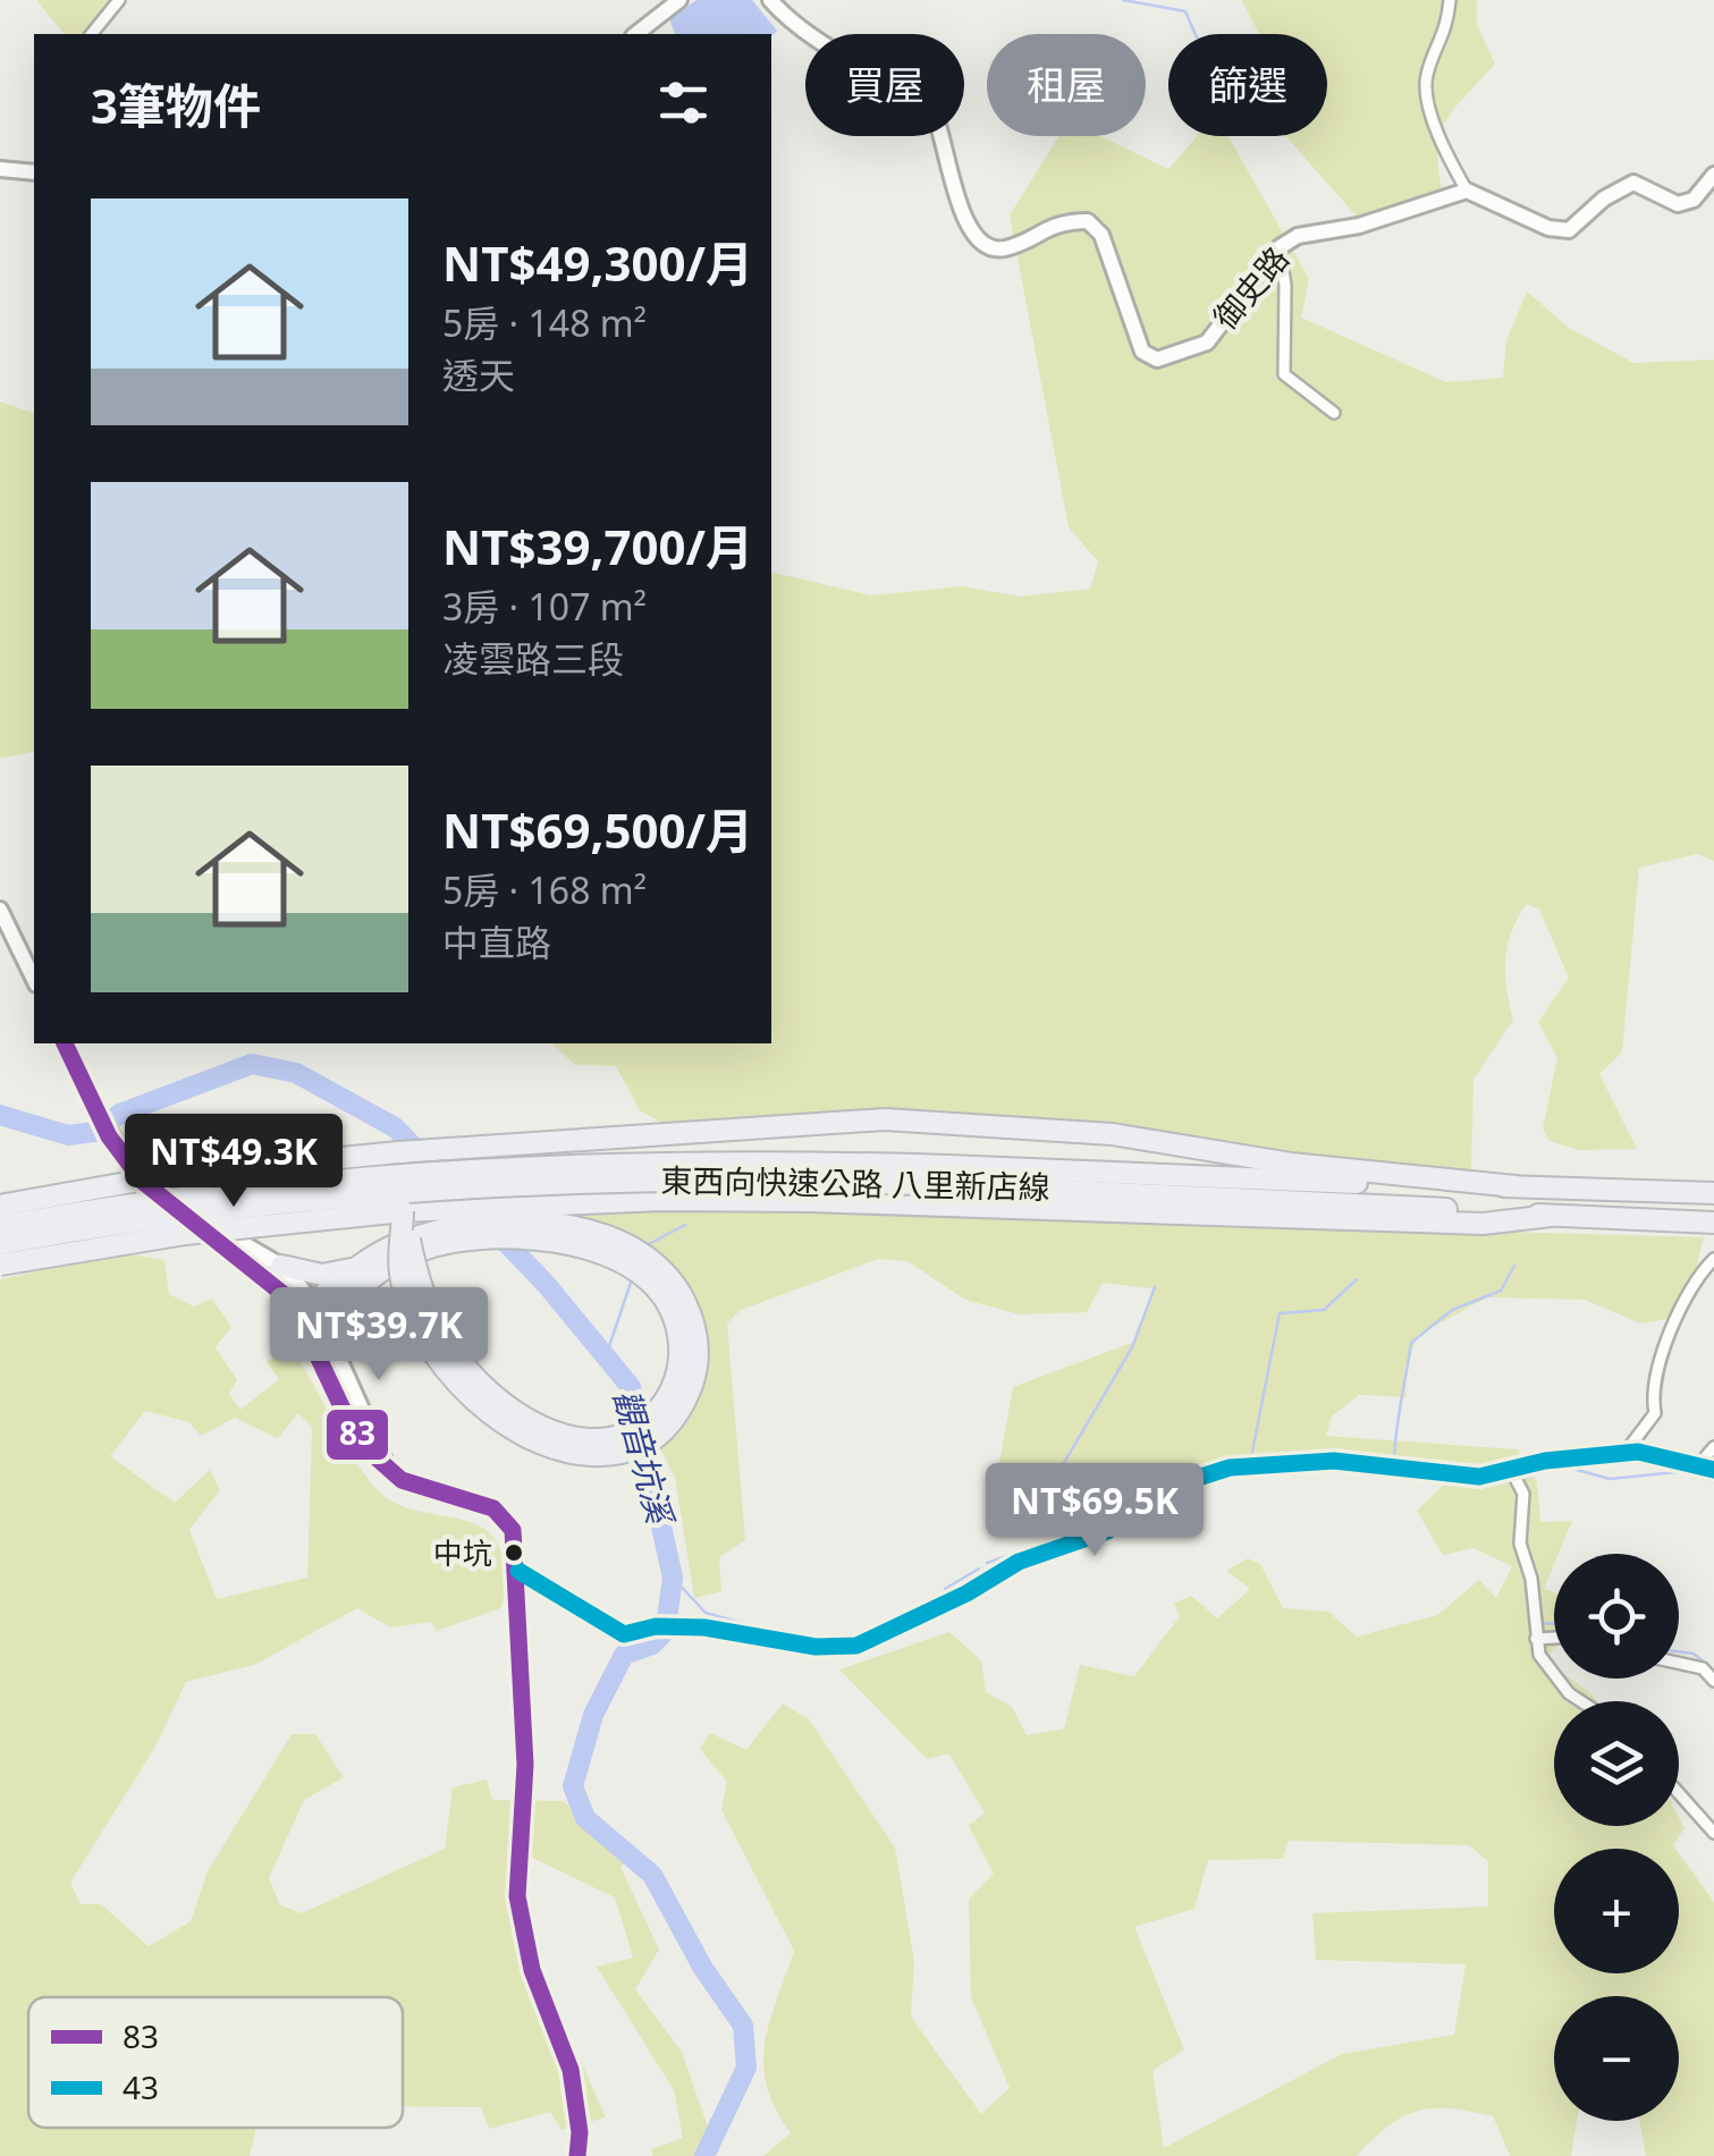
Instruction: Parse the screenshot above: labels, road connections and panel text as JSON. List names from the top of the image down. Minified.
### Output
{"streets":{"highway":["東西向快速公路 八里新店線"],"street":["御史路"]},"water":["觀音坑溪"],"places":["中坑"],"lines":["transit line 83","transit line 43"],"legend":["83","43"],"page":{"chip":["買屋","租屋","篩選"],"heading":"3筆物件","list":[{"name":"NT$49,300/月","note":"5房 · 148 m² · 透天"},{"name":"NT$39,700/月","note":"3房 · 107 m² · 凌雲路三段"},{"name":"NT$69,500/月","note":"5房 · 168 m² · 中直路"}],"price":["NT$49.3K","NT$39.7K","NT$69.5K"],"map_buttons":["+","−"]}}
